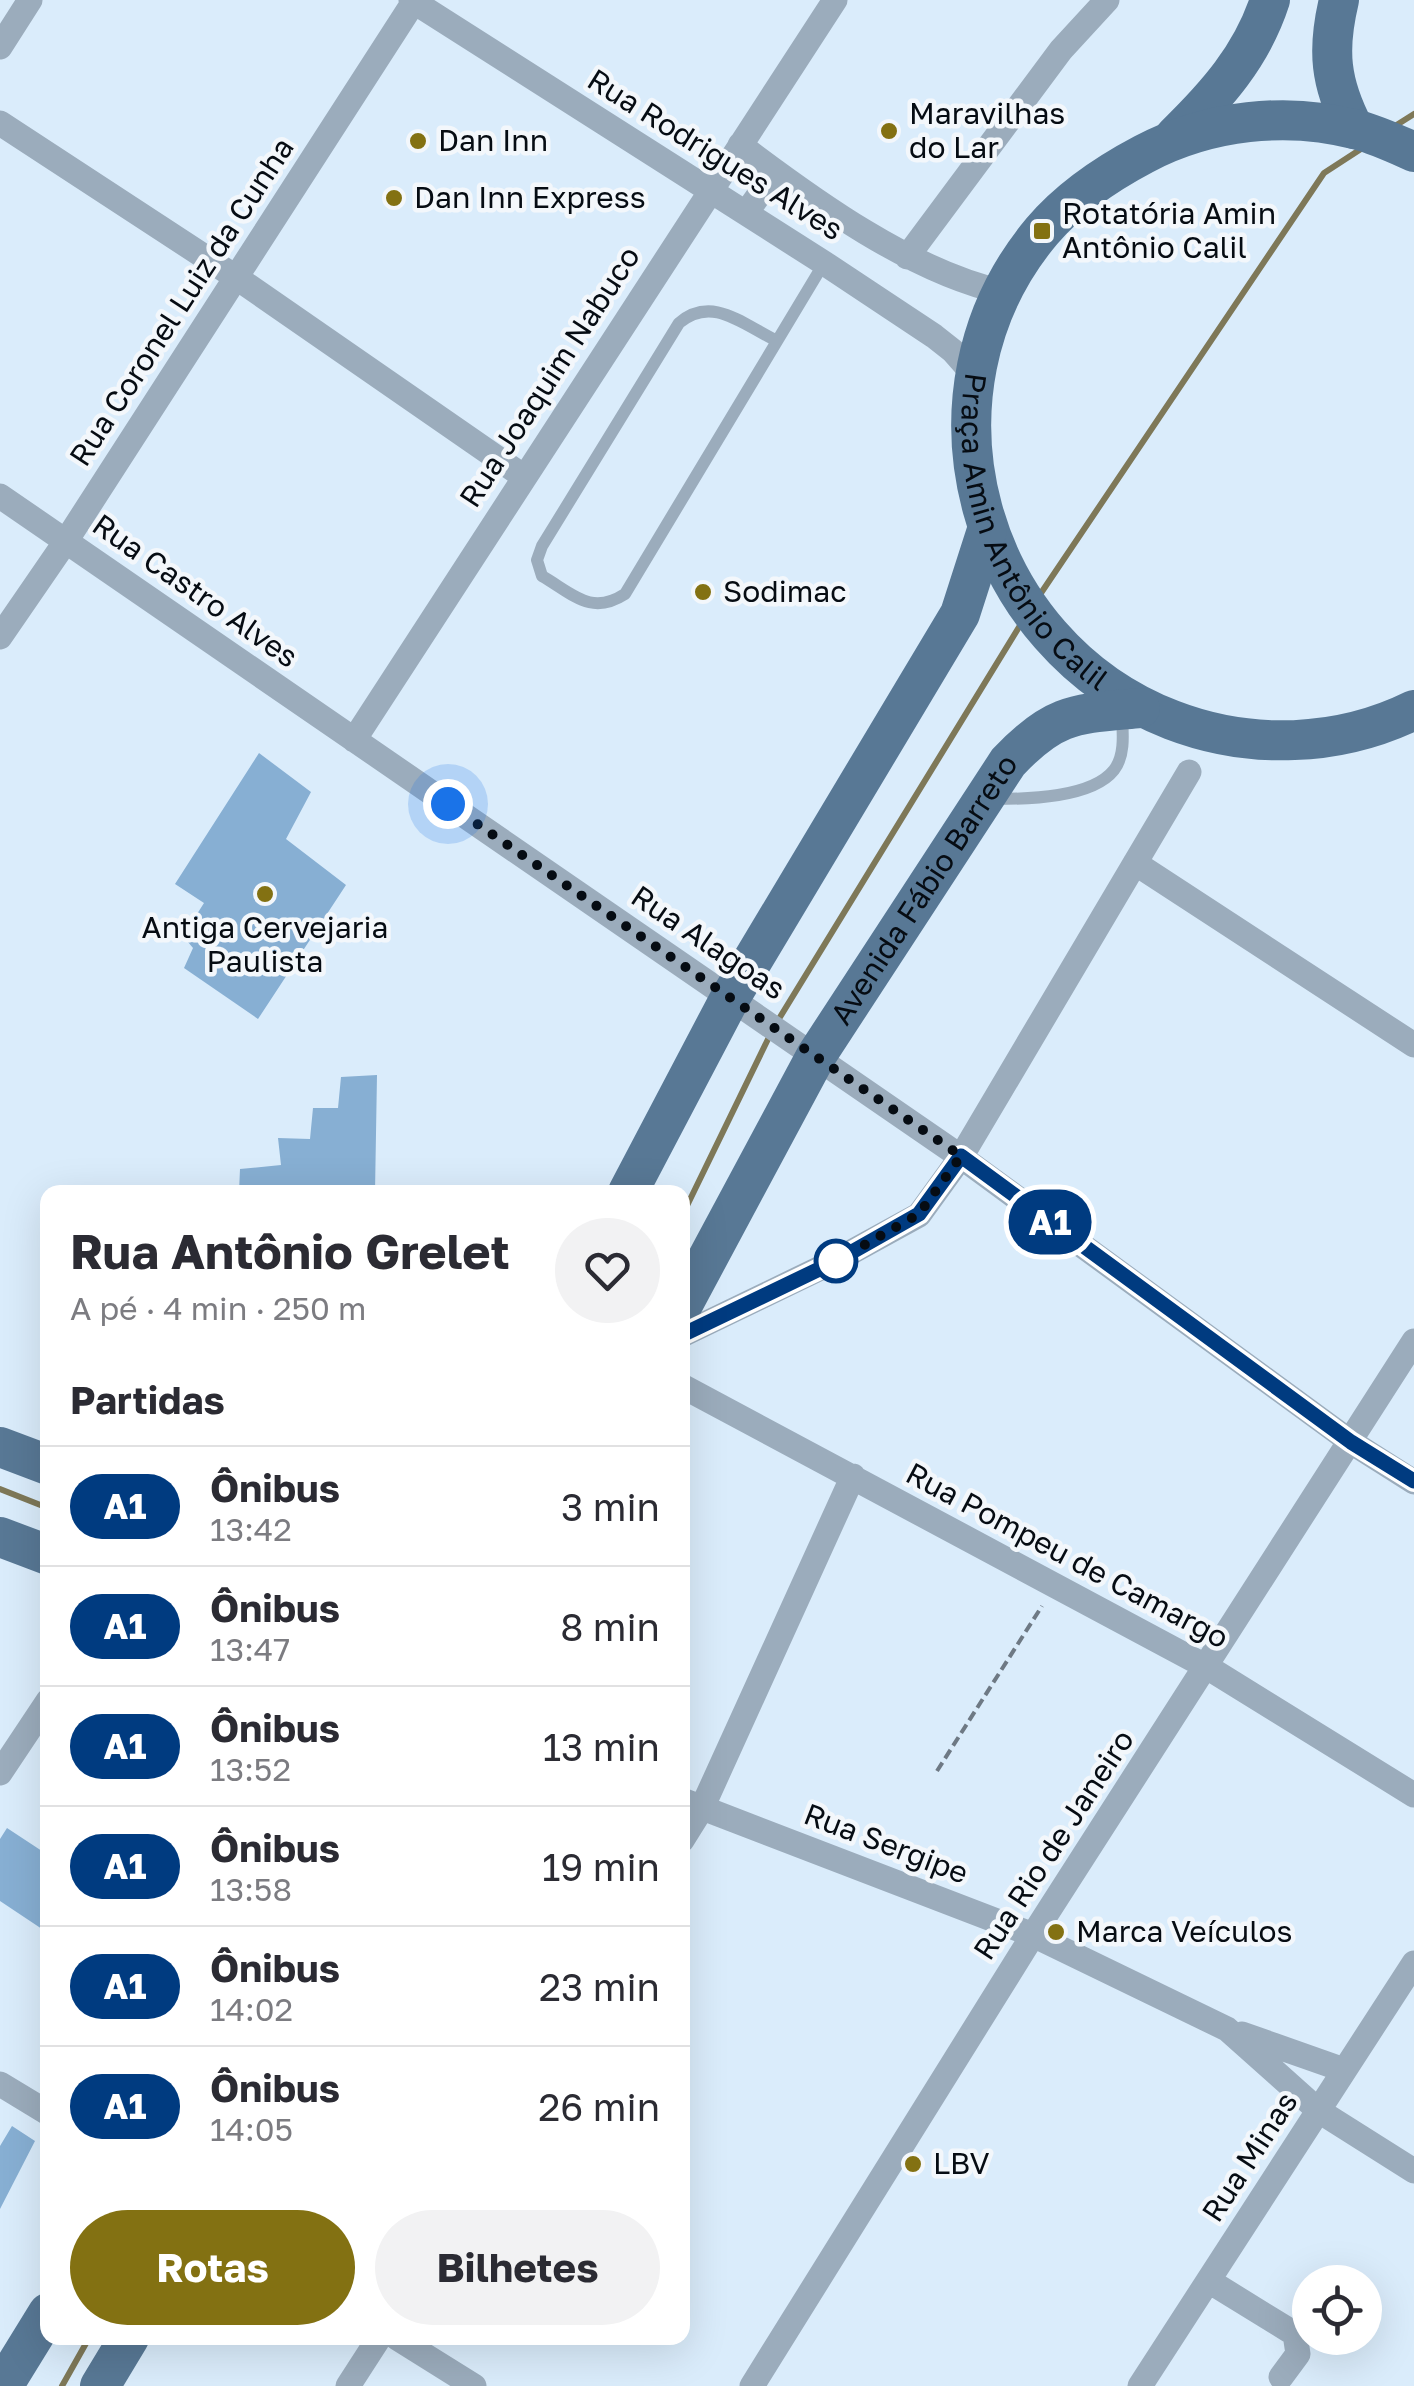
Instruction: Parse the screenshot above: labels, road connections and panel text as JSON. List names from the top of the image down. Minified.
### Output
{"streets":{"main road":["Praça Amin Antônio Calil","Avenida Fábio Barreto"],"street":["Rua Rodrigues Alves","Rua Coronel Luiz da Cunha","Rua Joaquim Nabuco","Rua Castro Alves","Rua Alagoas","Rua Pompeu de Camargo","Rua Sergipe","Rua Rio de Janeiro","Rua Minas"]},"crossings":[["Rua Rodrigues Alves","Rua Coronel Luiz da Cunha"],["Rua Rodrigues Alves","Rua Joaquim Nabuco"],["Rua Rodrigues Alves","Praça Amin Antônio Calil"],["Rua Coronel Luiz da Cunha","Rua Castro Alves"],["Rua Joaquim Nabuco","Rua Castro Alves"],["Rua Joaquim Nabuco","Rua Alagoas"],["Praça Amin Antônio Calil","Avenida Fábio Barreto"],["Rua Castro Alves","Rua Alagoas"],["Avenida Fábio Barreto","Rua Alagoas"],["Rua Alagoas","Rua Rio de Janeiro"],["Rua Pompeu de Camargo","Rua Rio de Janeiro"],["Rua Sergipe","Rua Rio de Janeiro"],["Rua Sergipe","Rua Minas"]],"places":{"other":["Maravilhas do Lar","Dan Inn","Dan Inn Express","Sodimac","Antiga Cervejaria Paulista","Marca Veículos","LBV"],"transit":["Rotatória Amin Antônio Calil"]},"lines":["bus line A1"],"page":{"on_map":"A1","heading":[["Rua Antônio Grelet","A pé · 4 min · 250 m"],"Partidas"],"list":[{"mark":"A1","name":"Ônibus","note":"13:42","value":"3 min"},{"mark":"A1","name":"Ônibus","note":"13:47","value":"8 min"},{"mark":"A1","name":"Ônibus","note":"13:52","value":"13 min"},{"mark":"A1","name":"Ônibus","note":"13:58","value":"19 min"},{"mark":"A1","name":"Ônibus","note":"14:02","value":"23 min"},{"mark":"A1","name":"Ônibus","note":"14:05","value":"26 min"}],"buttons":["Rotas","Bilhetes"]}}
